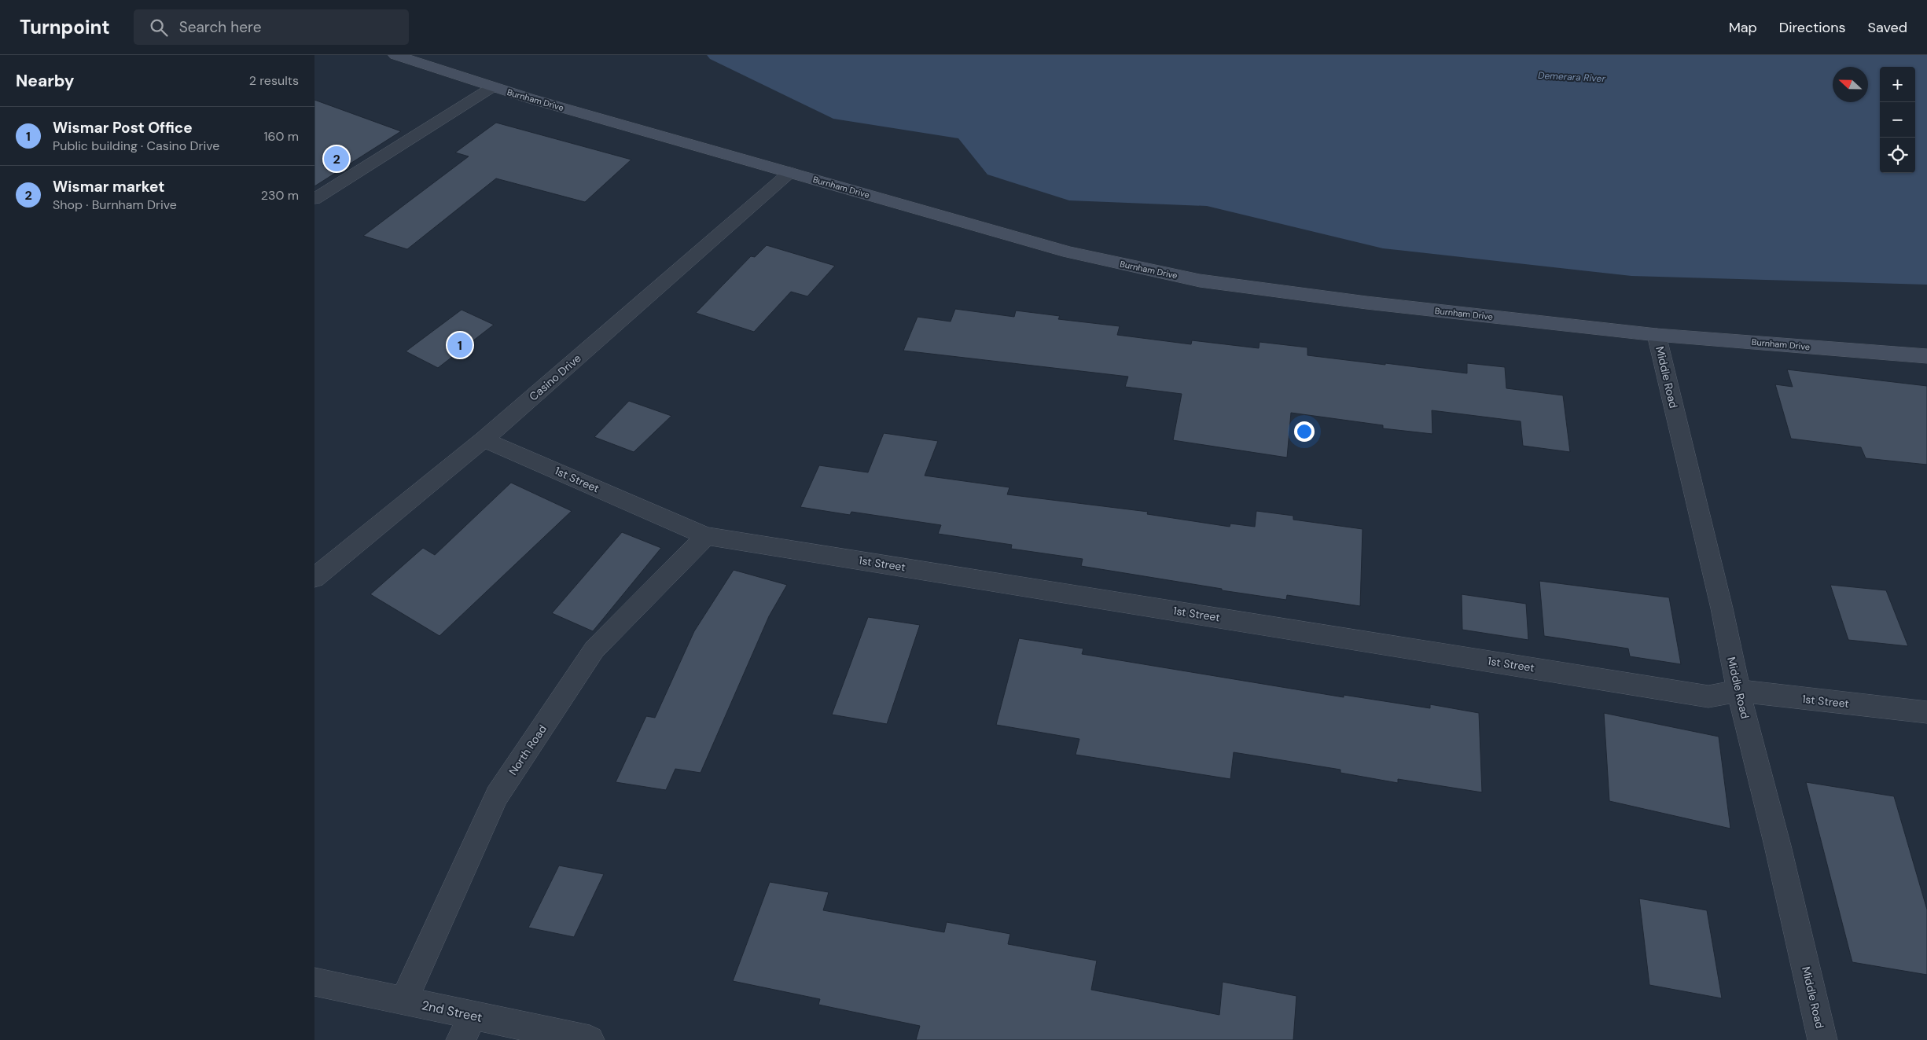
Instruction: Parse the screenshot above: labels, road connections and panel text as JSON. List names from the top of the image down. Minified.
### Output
{"streets":{"street":["Burnham Drive","Casino Drive","Middle Road","1st Street","North Road","2nd Street"]},"crossings":[["Burnham Drive","Casino Drive"],["Burnham Drive","Middle Road"],["Casino Drive","1st Street"],["Middle Road","1st Street"],["1st Street","North Road"],["North Road","2nd Street"]],"water":["Demerara River"],"north":"left","page":{"header":"Turnpoint","search":"Search here","nav":["Map","Directions","Saved"],"heading":["Nearby","2 results"],"map_buttons":["+","−"],"list":[{"mark":"1","name":"Wismar Post Office","note":"Public building · Casino Drive","value":"160 m"},{"mark":"2","name":"Wismar market","note":"Shop · Burnham Drive","value":"230 m"}],"pins":["2","1"]}}
